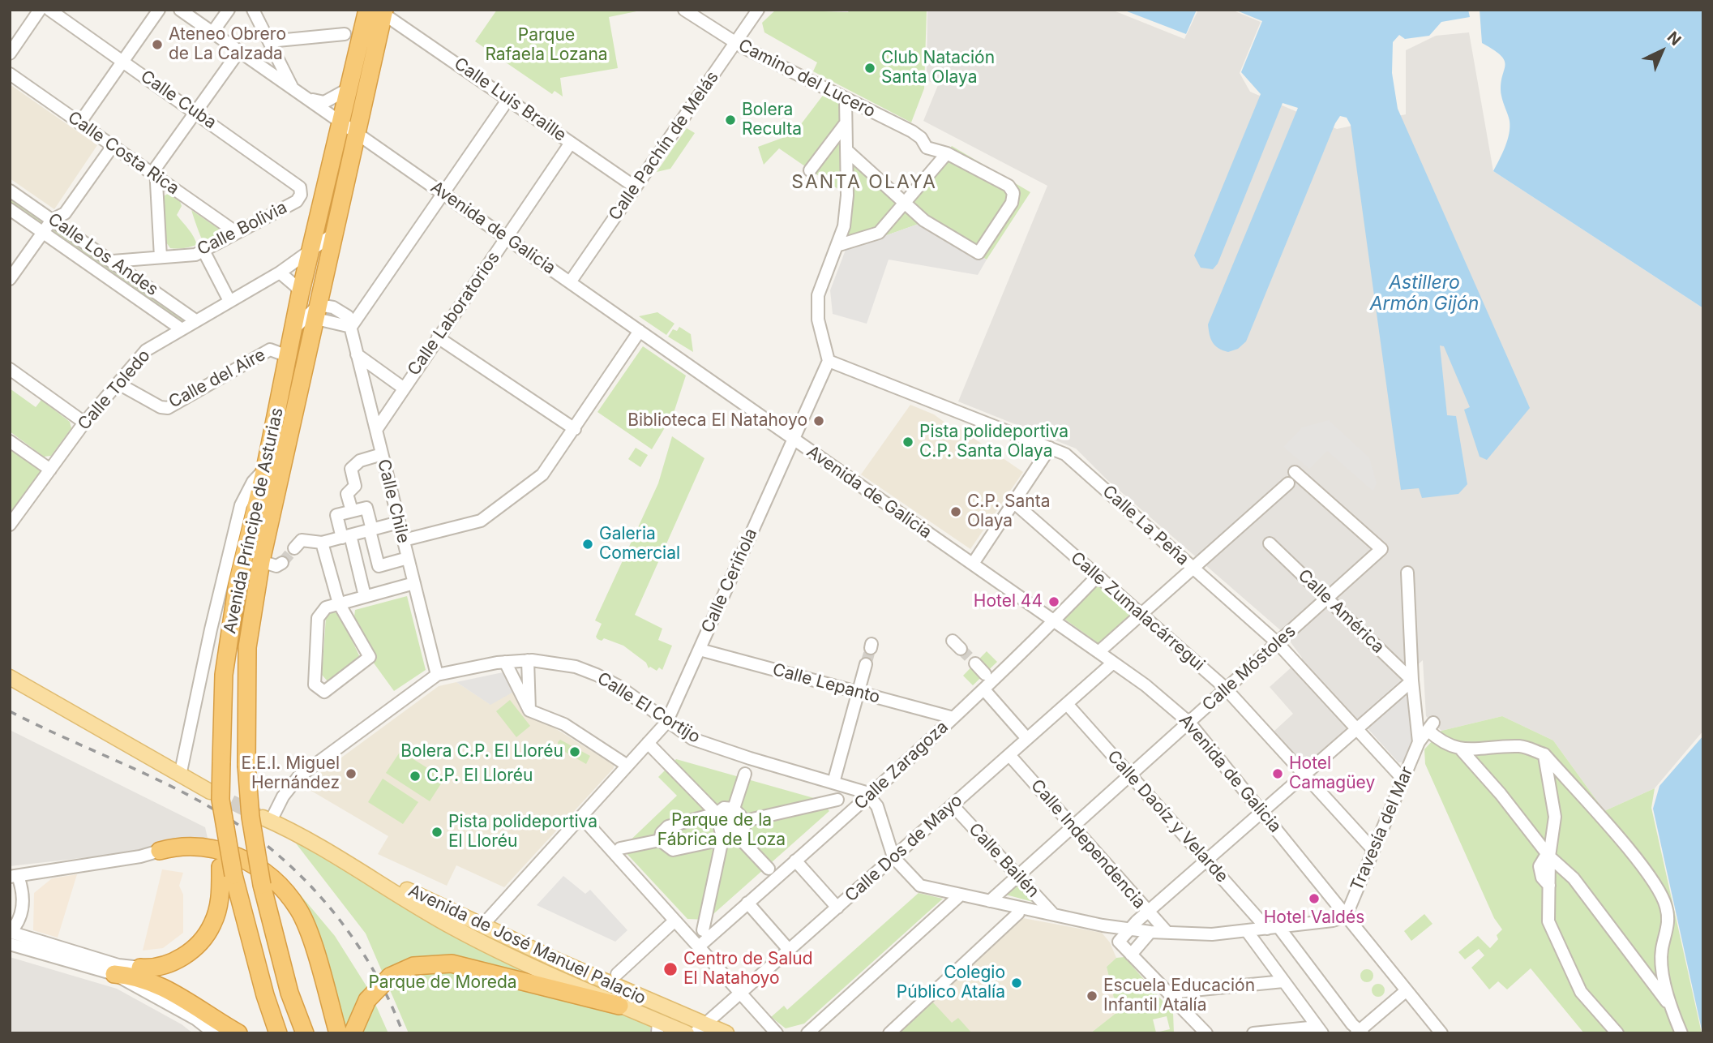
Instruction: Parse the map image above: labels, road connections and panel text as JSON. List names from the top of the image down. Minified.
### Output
{"streets":{"highway":["Avenida Príncipe de Asturias"],"main road":["Avenida de José Manuel Palacio"],"street":["Camino del Lucero","Calle Cuba","Calle Luis Braille","Calle Pachín de Melás","Calle Costa Rica","Avenida de Galicia","Calle Bolivia","Calle Los Andes","Calle Laboratorios","Calle del Aire","Calle Toledo","Calle Chile","Calle La Peña","Calle Ceriñola","Calle Zumalacárregui","Calle América","Calle Móstoles","Calle Lepanto","Calle El Cortijo","Calle Zaragoza","Calle Daoíz y Velarde","Travesía del Mar","Calle Independencia","Calle Dos de Mayo","Calle Bailén"]},"crossings":[["Camino del Lucero","Calle Pachín de Melás"],["Calle Cuba","Calle Bolivia"],["Calle Luis Braille","Calle Pachín de Melás"],["Calle Luis Braille","Calle Laboratorios"],["Calle Luis Braille","Avenida Príncipe de Asturias"],["Calle Pachín de Melás","Avenida de Galicia"],["Calle Costa Rica","Calle Bolivia"],["Avenida de Galicia","Calle Laboratorios"],["Avenida de Galicia","Avenida Príncipe de Asturias"],["Avenida de Galicia","Calle Ceriñola"],["Avenida de Galicia","Calle Móstoles"],["Avenida de Galicia","Calle Zaragoza"],["Avenida de Galicia","Travesía del Mar"],["Avenida de Galicia","Calle Dos de Mayo"],["Calle Bolivia","Calle Los Andes"],["Calle Los Andes","Calle Toledo"],["Calle Laboratorios","Calle Chile"],["Calle del Aire","Calle Toledo"],["Calle del Aire","Avenida Príncipe de Asturias"],["Calle Toledo","Avenida Príncipe de Asturias"],["Calle Chile","Calle El Cortijo"],["Calle La Peña","Calle Ceriñola"],["Calle La Peña","Calle Móstoles"],["Calle La Peña","Travesía del Mar"],["Calle Ceriñola","Calle Lepanto"],["Calle Ceriñola","Calle El Cortijo"],["Calle Ceriñola","Avenida de José Manuel Palacio"],["Calle Zumalacárregui","Calle Móstoles"],["Calle Zumalacárregui","Calle Zaragoza"],["Calle Zumalacárregui","Travesía del Mar"],["Calle América","Calle Móstoles"],["Calle América","Travesía del Mar"],["Calle Móstoles","Calle Daoíz y Velarde"],["Calle Móstoles","Calle Independencia"],["Calle Móstoles","Calle Bailén"],["Calle Lepanto","Calle Zaragoza"],["Calle El Cortijo","Calle Zaragoza"],["Calle El Cortijo","Avenida de José Manuel Palacio"],["Calle Daoíz y Velarde","Calle Dos de Mayo"],["Calle Independencia","Calle Dos de Mayo"],["Calle Dos de Mayo","Calle Bailén"],["Calle Dos de Mayo","Avenida de José Manuel Palacio"]],"districts":["SANTA OLAYA"],"water":["Astillero Armón Gijón"],"parks":["Parque Rafaela Lozana","Parque de la Fábrica de Loza","Parque de Moreda"],"places":["Ateneo Obrero de La Calzada","Club Natación Santa Olaya","Bolera Reculta","Biblioteca El Natahoyo","Pista polideportiva C.P. Santa Olaya","C.P. Santa Olaya","Galeria Comercial","Hotel 44","Bolera C.P. El Lloréu","E.E.I. Miguel Hernández","Hotel Camagüey","C.P. El Lloréu","Pista polideportiva El Lloréu","Hotel Valdés","Centro de Salud El Natahoyo","Colegio Público Atalía","Escuela Educación Infantil Atalía"],"north":"top right"}
